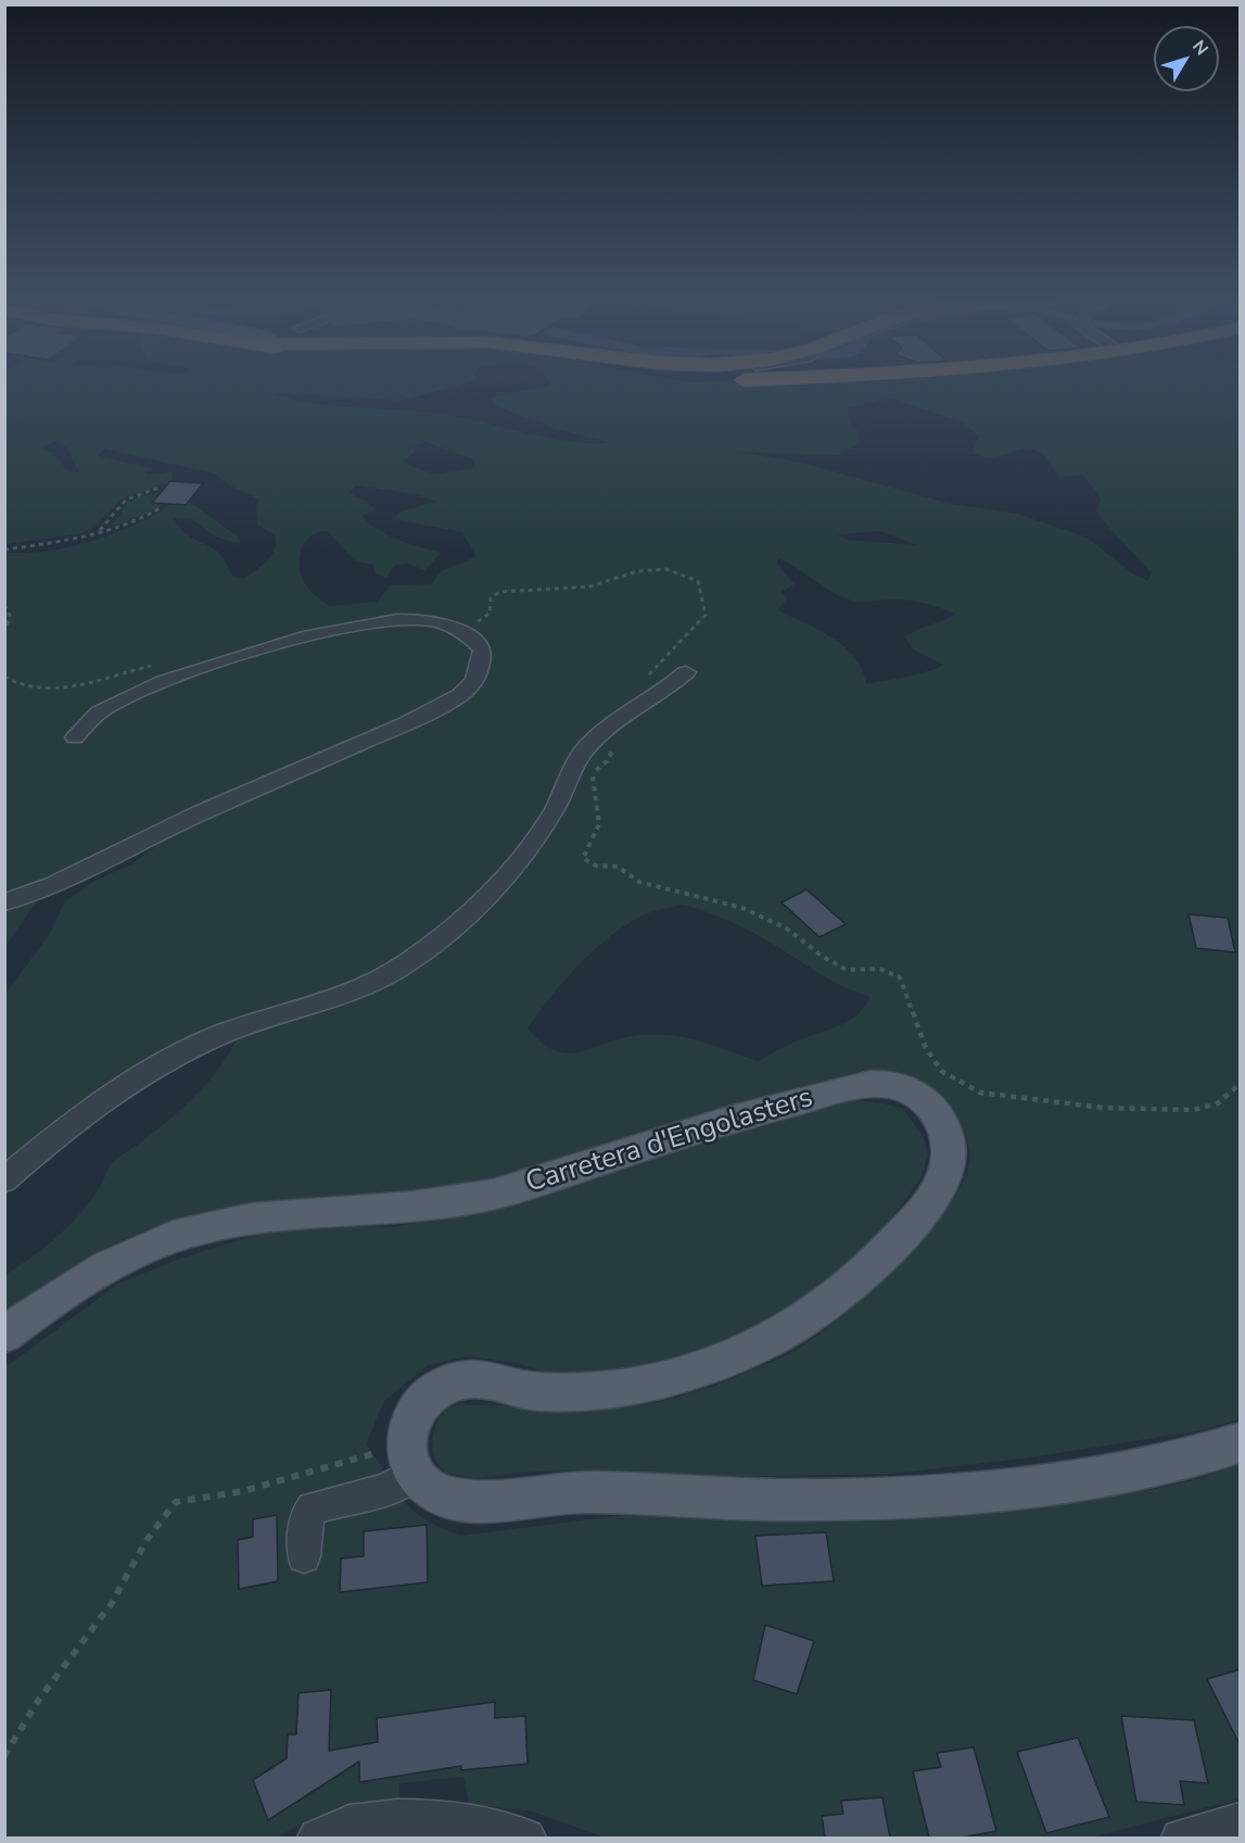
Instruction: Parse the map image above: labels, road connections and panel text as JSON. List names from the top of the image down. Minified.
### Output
{"streets":{"main road":["Carretera d'Engolasters"]},"north":"top right"}
